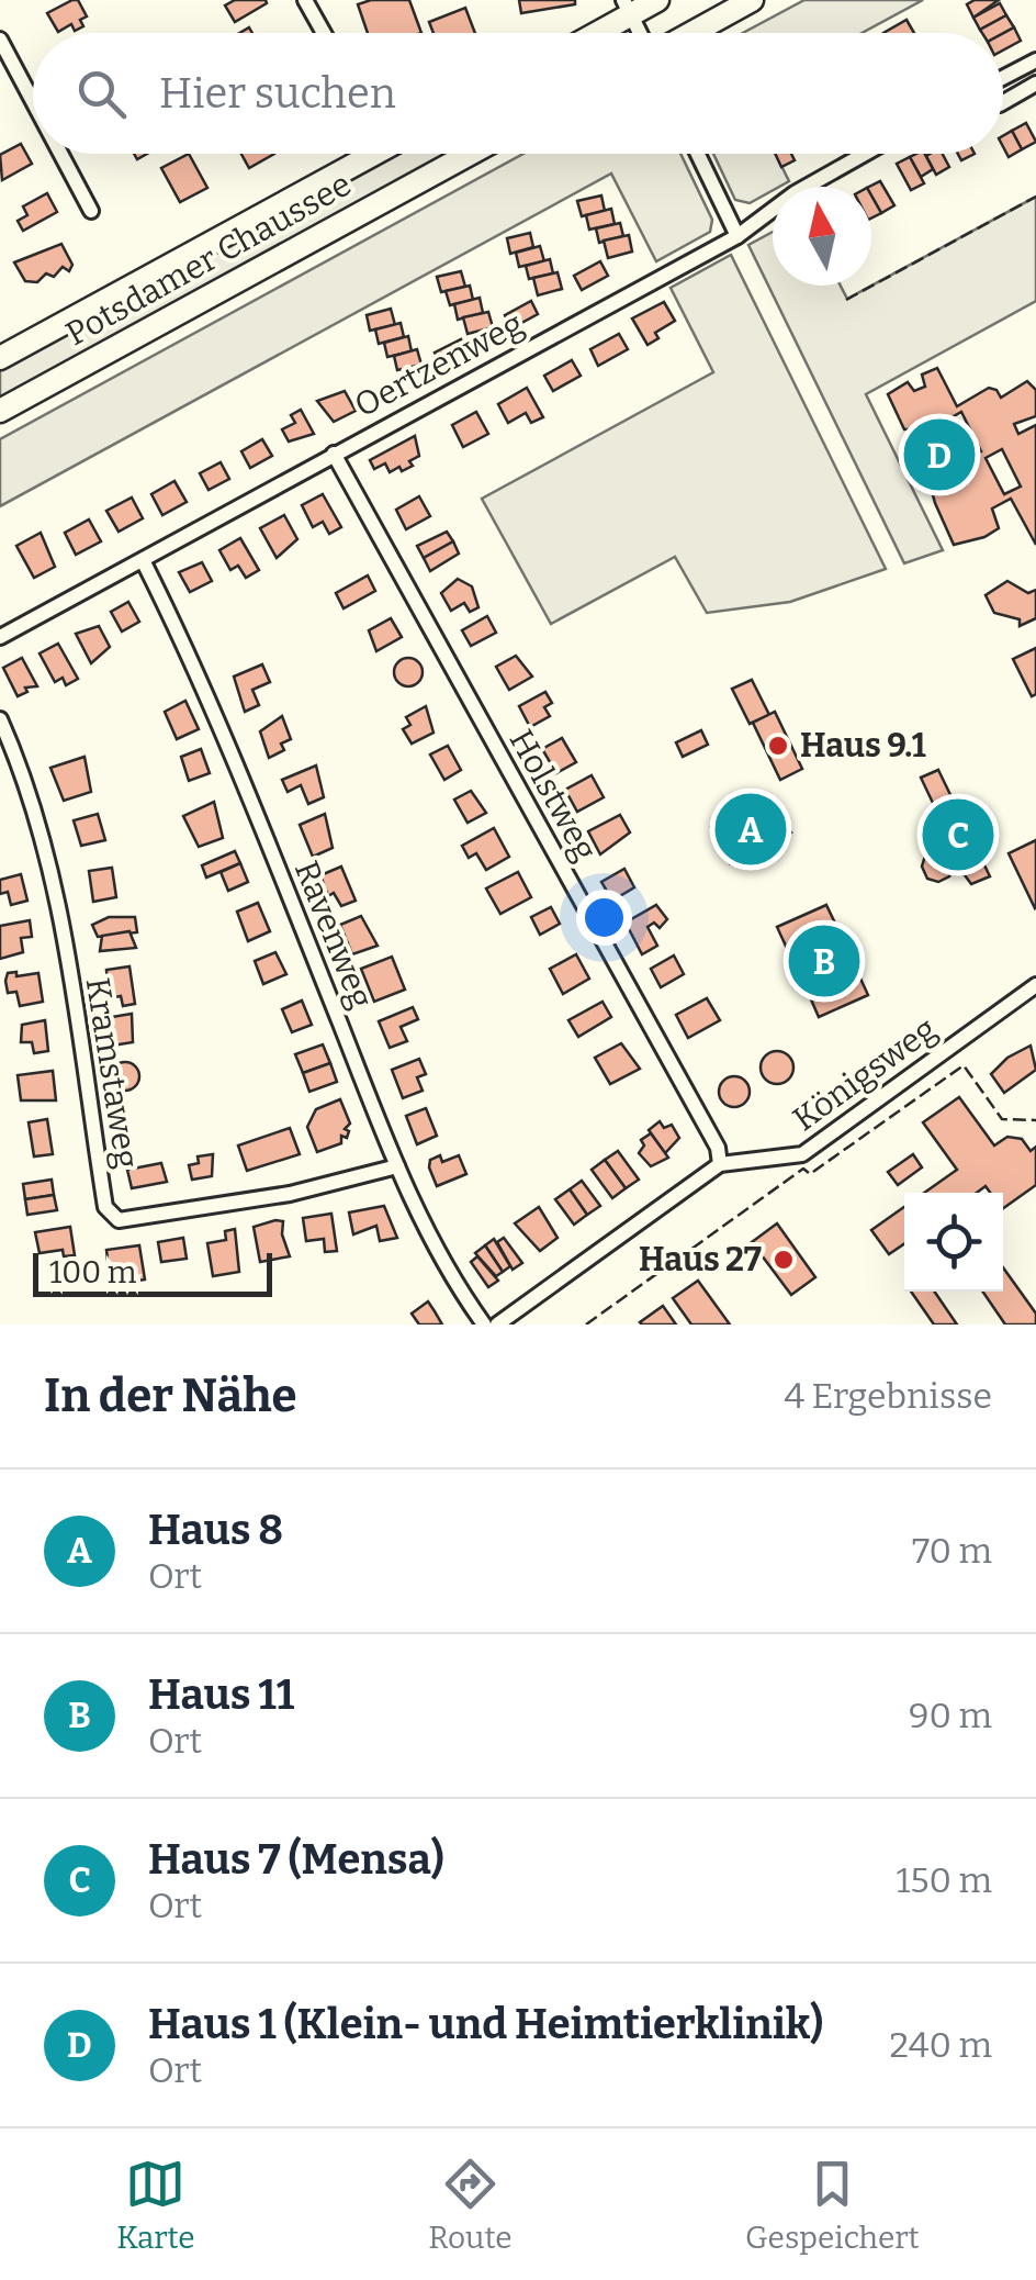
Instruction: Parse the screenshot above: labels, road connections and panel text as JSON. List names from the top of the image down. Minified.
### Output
{"streets":{"main road":["Potsdamer Chaussee"],"street":["Oertzenweg","Holstweg","Ravenweg","Kramstaweg","Königsweg"]},"crossings":[["Oertzenweg","Holstweg"],["Oertzenweg","Ravenweg"],["Holstweg","Königsweg"],["Ravenweg","Kramstaweg"]],"places":["Haus 9.1","Haus 27"],"scale_bar":"100 m","north":"top","page":{"search":"Hier suchen","pins":["D","A","C","B"],"scale":"100 m","heading":["In der Nähe","4 Ergebnisse"],"list":[{"mark":"A","name":"Haus 8","note":"Ort","value":"70 m"},{"mark":"B","name":"Haus 11","note":"Ort","value":"90 m"},{"mark":"C","name":"Haus 7 (Mensa)","note":"Ort","value":"150 m"},{"mark":"D","name":"Haus 1 (Klein- und Heimtierklinik)","note":"Ort","value":"240 m"}],"nav":["Karte","Route","Gespeichert"]}}
